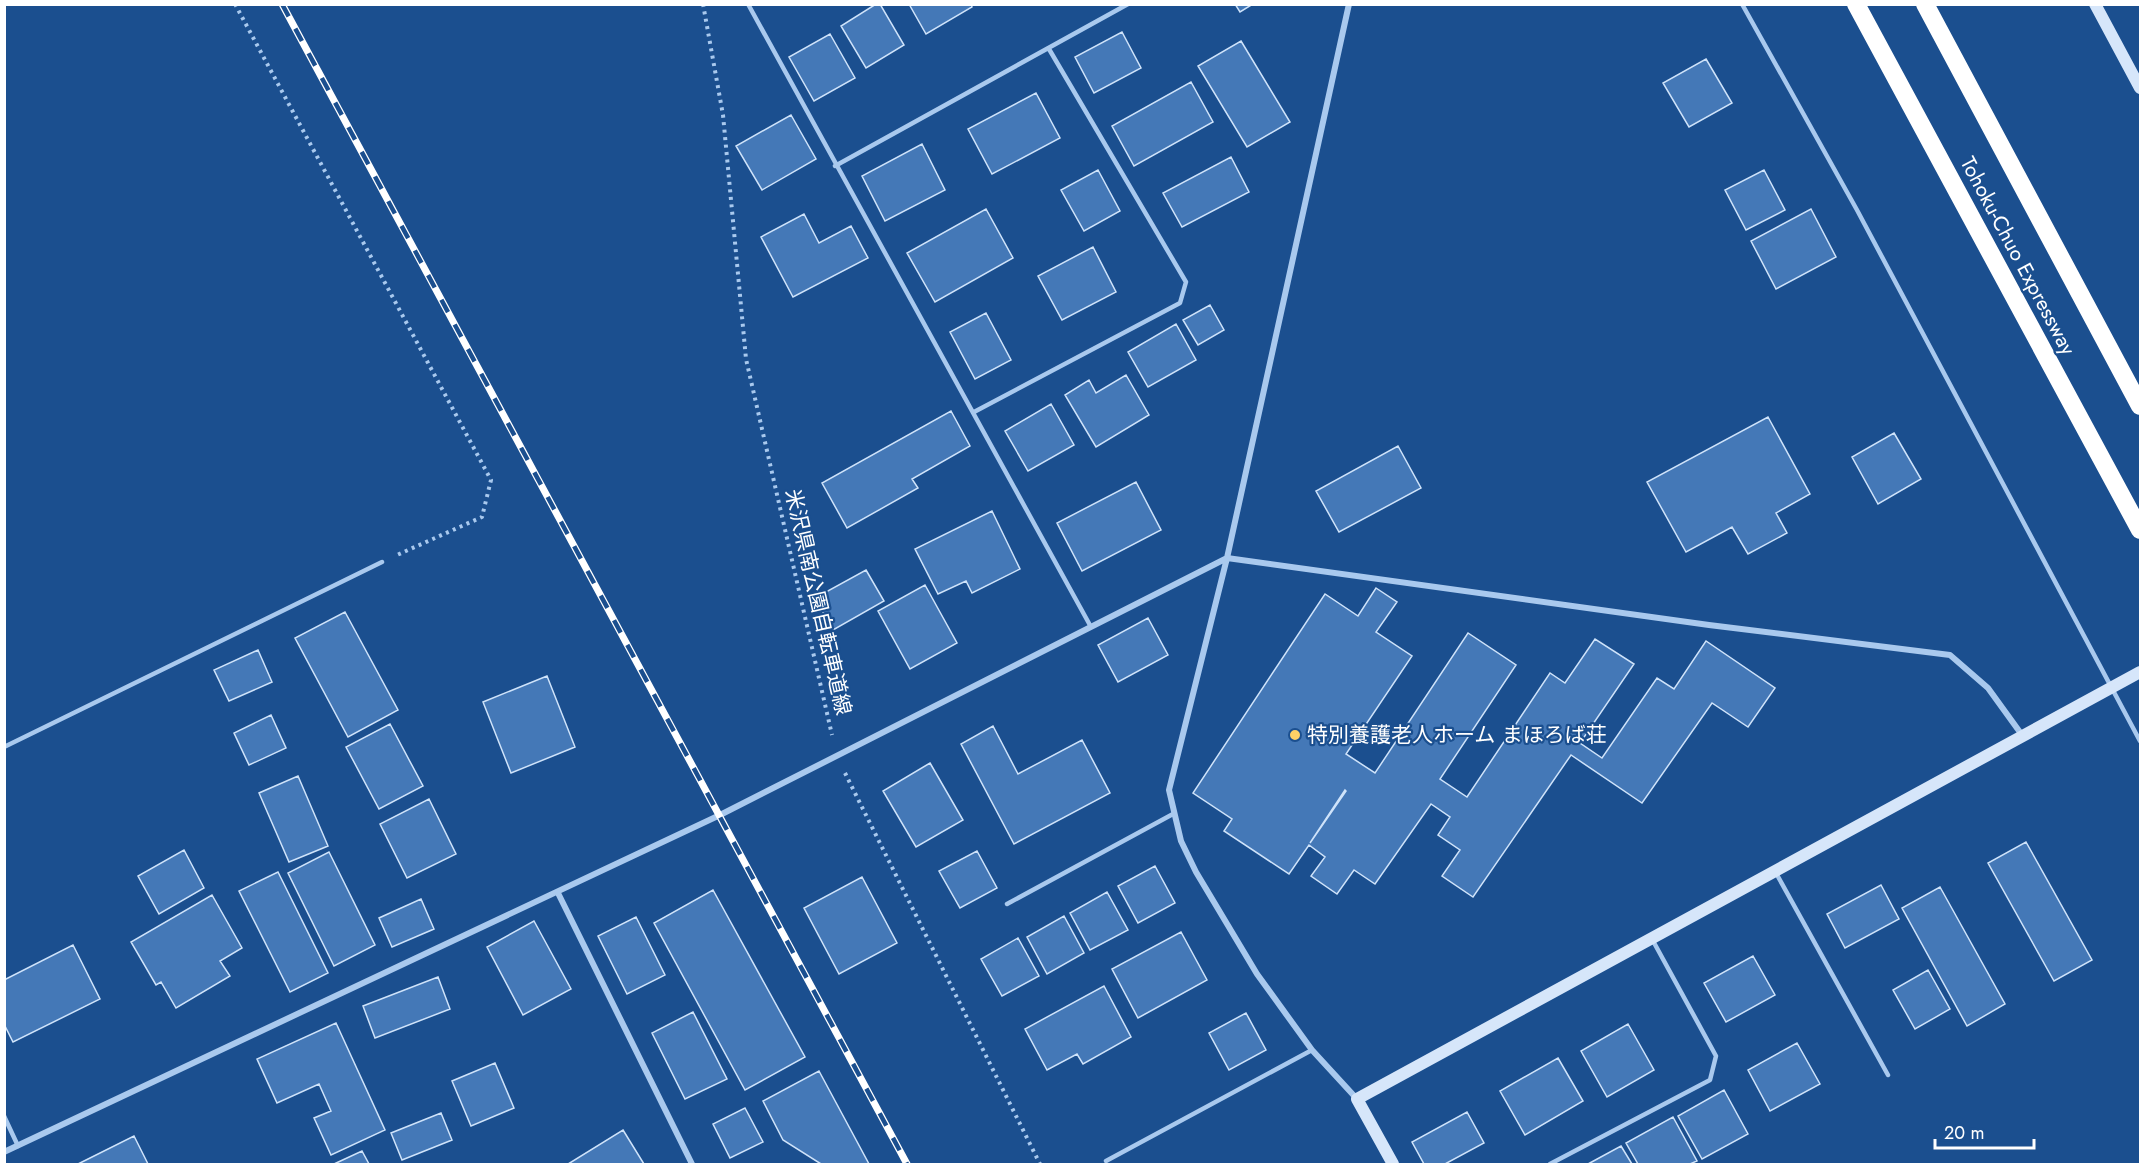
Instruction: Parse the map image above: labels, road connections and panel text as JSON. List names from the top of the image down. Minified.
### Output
{"streets":{"highway":["Tohoku-Chuo Expressway"],"path":["米沢県南公園自転車道線"]},"places":["特別養護老人ホーム まほろば荘"],"scale_bar":"20 m"}
